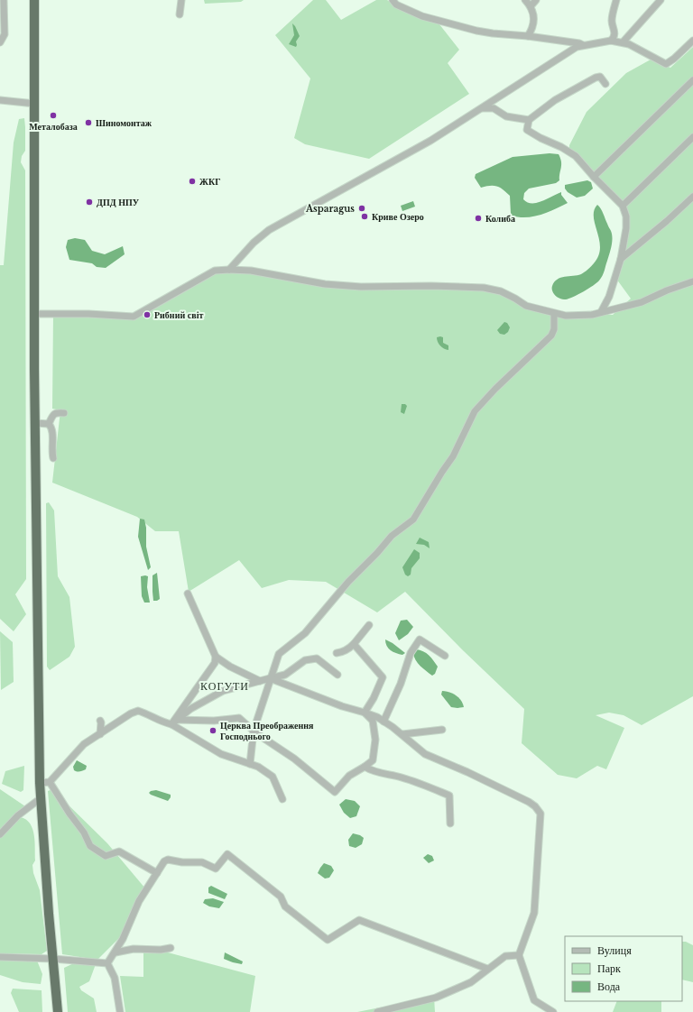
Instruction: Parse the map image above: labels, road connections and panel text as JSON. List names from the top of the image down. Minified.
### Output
{"districts":["КОГУТИ"],"places":["Металобаза","Шиномонтаж","ЖКГ","ДПД НПУ","Asparagus","Криве Озеро","Колиба","Рибний світ","Церква Преображення Господнього"],"legend":["Вулиця","Парк","Вода"]}
